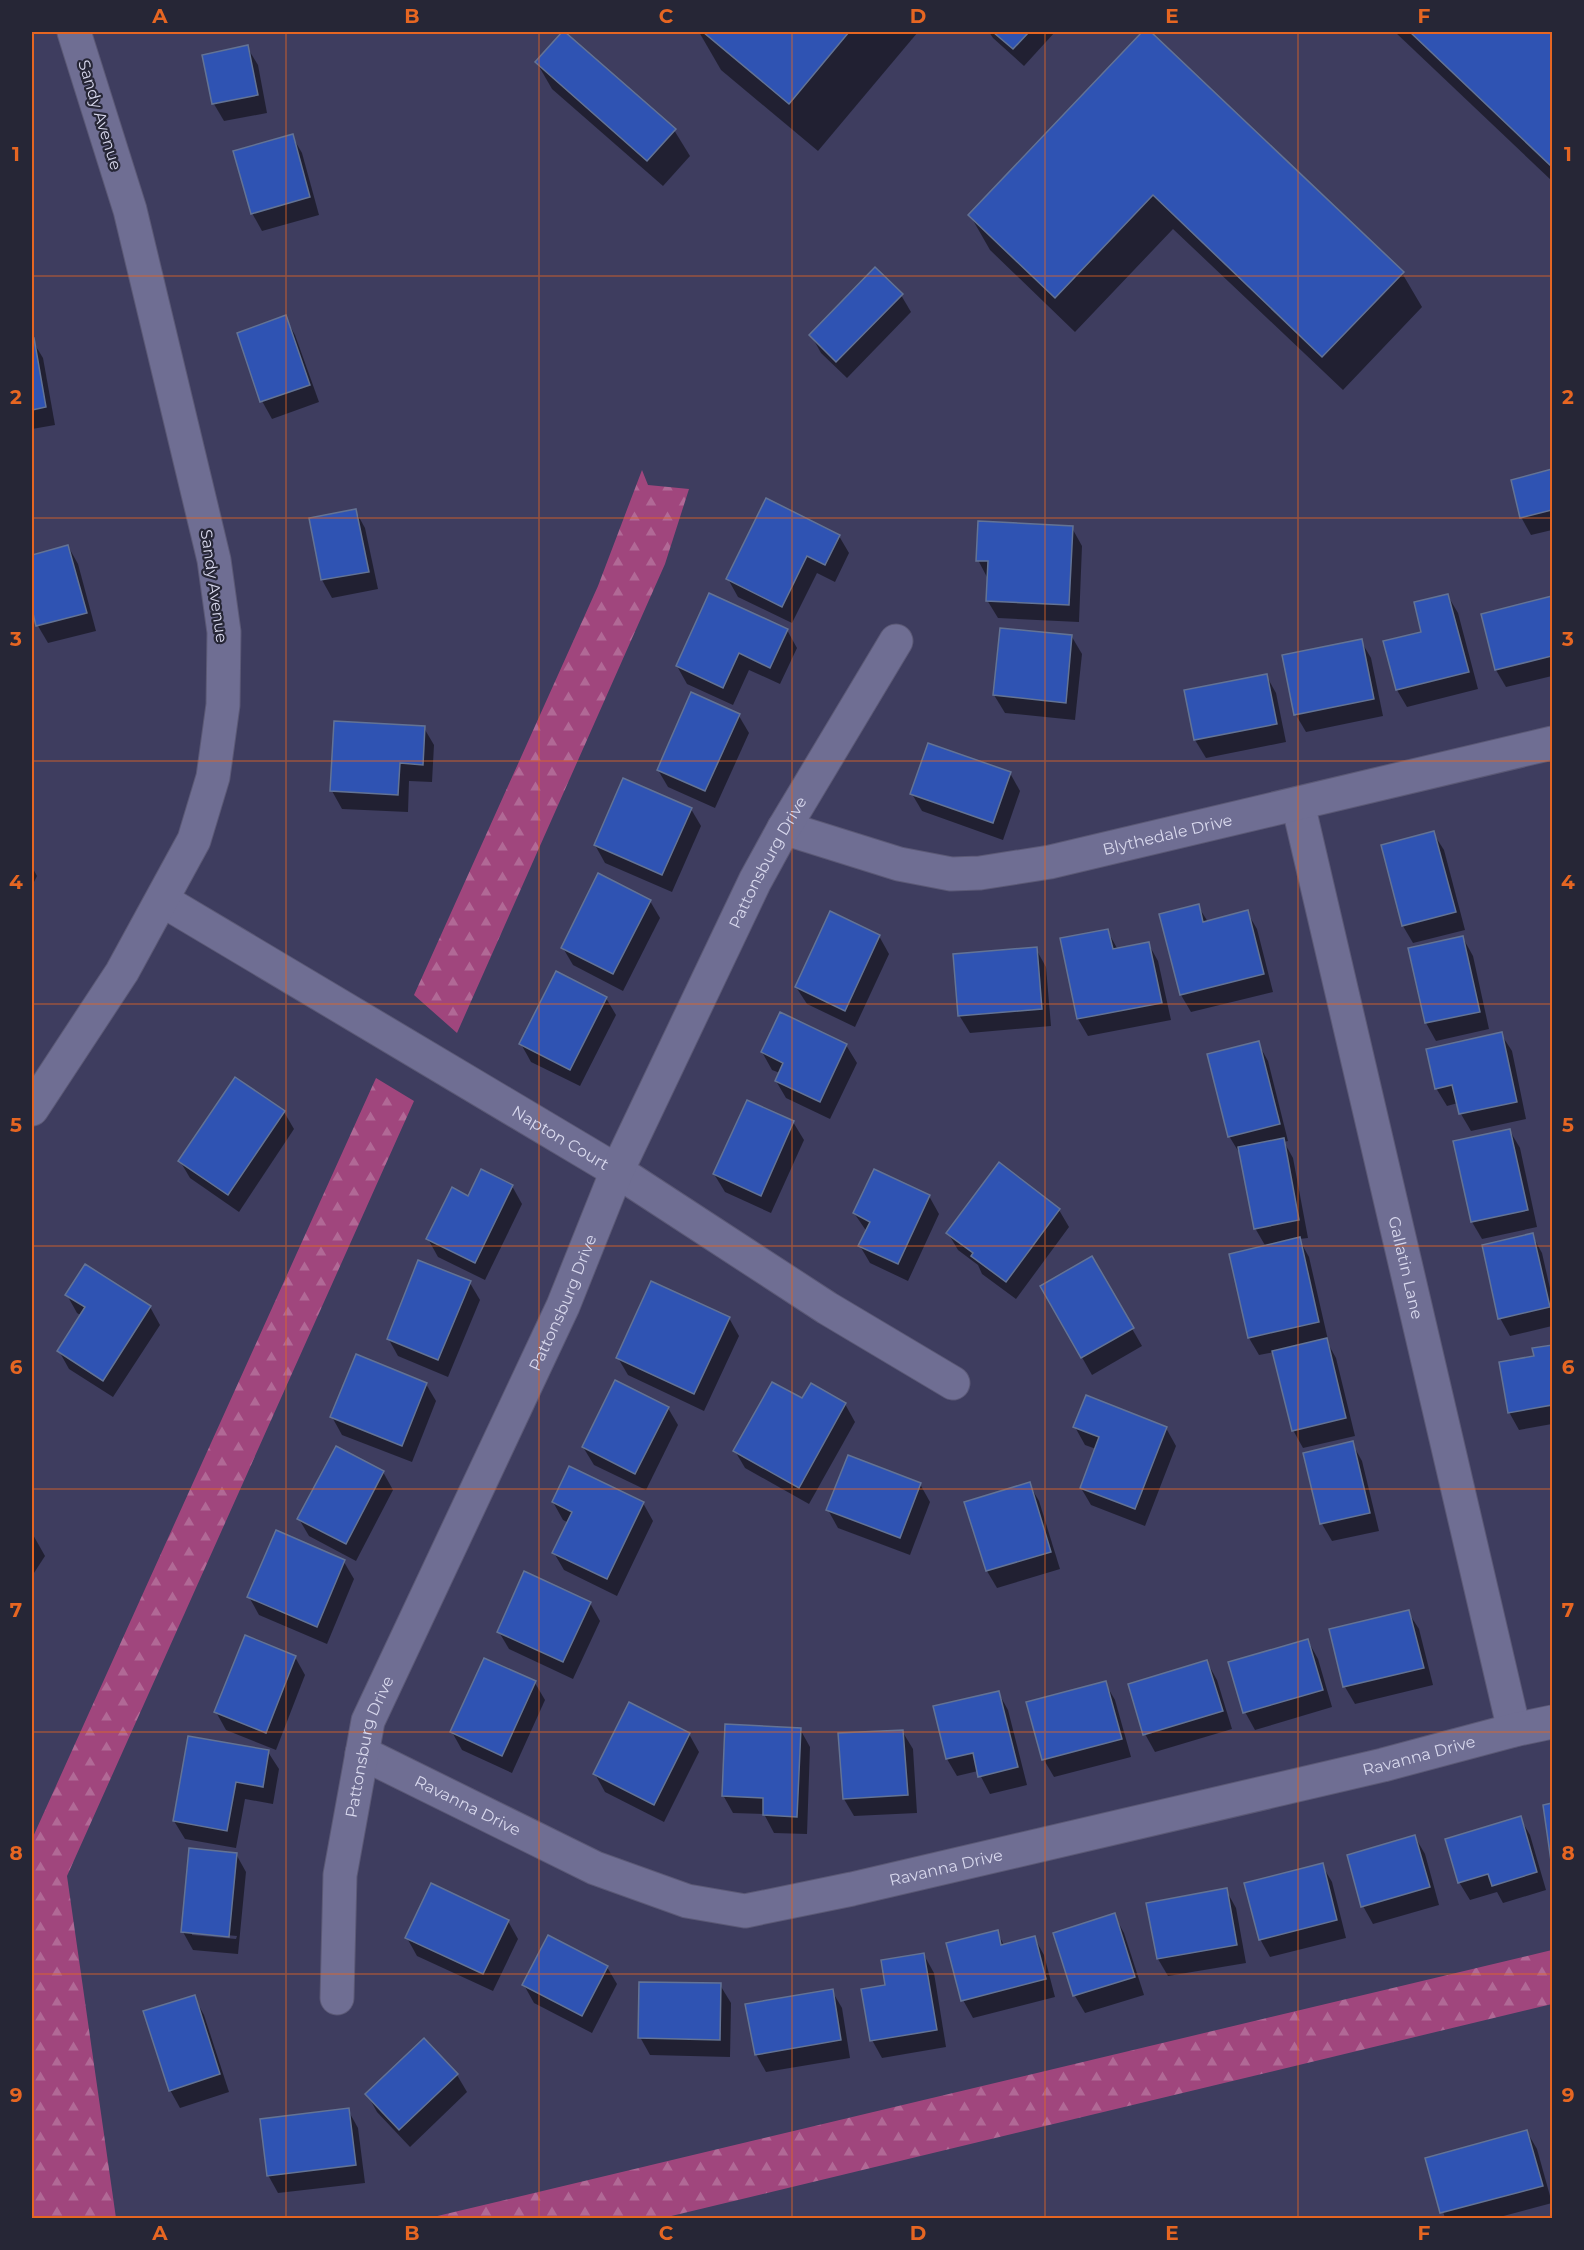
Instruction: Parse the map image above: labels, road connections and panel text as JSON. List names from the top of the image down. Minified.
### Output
{"streets":{"street":["Sandy Avenue","Blythedale Drive","Pattonsburg Drive","Napton Court","Gallatin Lane","Ravanna Drive"]},"crossings":[["Sandy Avenue","Napton Court"],["Blythedale Drive","Pattonsburg Drive"],["Blythedale Drive","Gallatin Lane"],["Pattonsburg Drive","Napton Court"],["Pattonsburg Drive","Ravanna Drive"],["Gallatin Lane","Ravanna Drive"]],"grid":{"columns":["A","B","C","D","E","F"],"rows":["1","2","3","4","5","6","7","8","9"]}}
